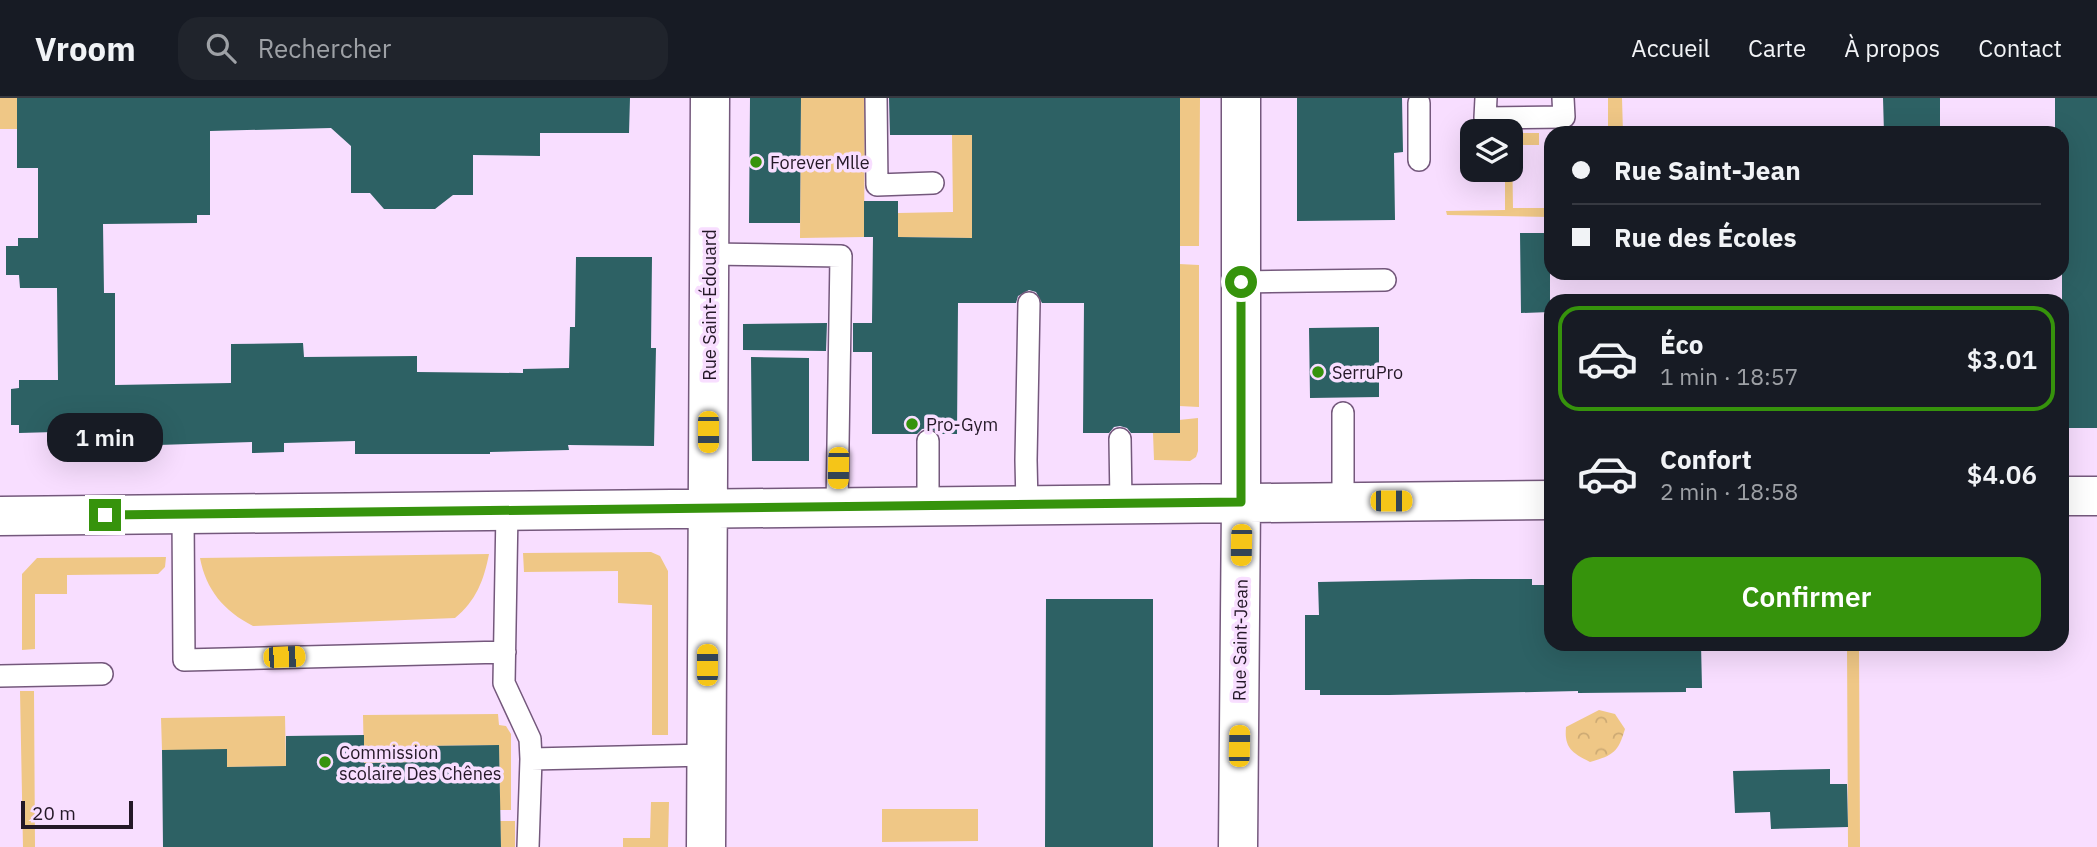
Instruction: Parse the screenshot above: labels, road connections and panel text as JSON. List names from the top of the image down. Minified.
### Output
{"streets":{"street":["Rue Saint-Édouard","Rue Saint-Jean"]},"places":["Forever Mlle","SerruPro","Pro-Gym","Commission scolaire Des Chênes"],"scale_bar":"20 m","page":{"header":"Vroom","search":"Rechercher","nav":["Accueil","Carte","À propos","Contact"],"banner":["Rue Saint-Jean","Rue des Écoles"],"list":[{"name":"Éco","note":"1 min · 18:57","value":"$3.01"},{"name":"Confort","note":"2 min · 18:58","value":"$4.06"}],"bubble":"1 min","buttons":"Confirmer","scale":"20 m"}}
